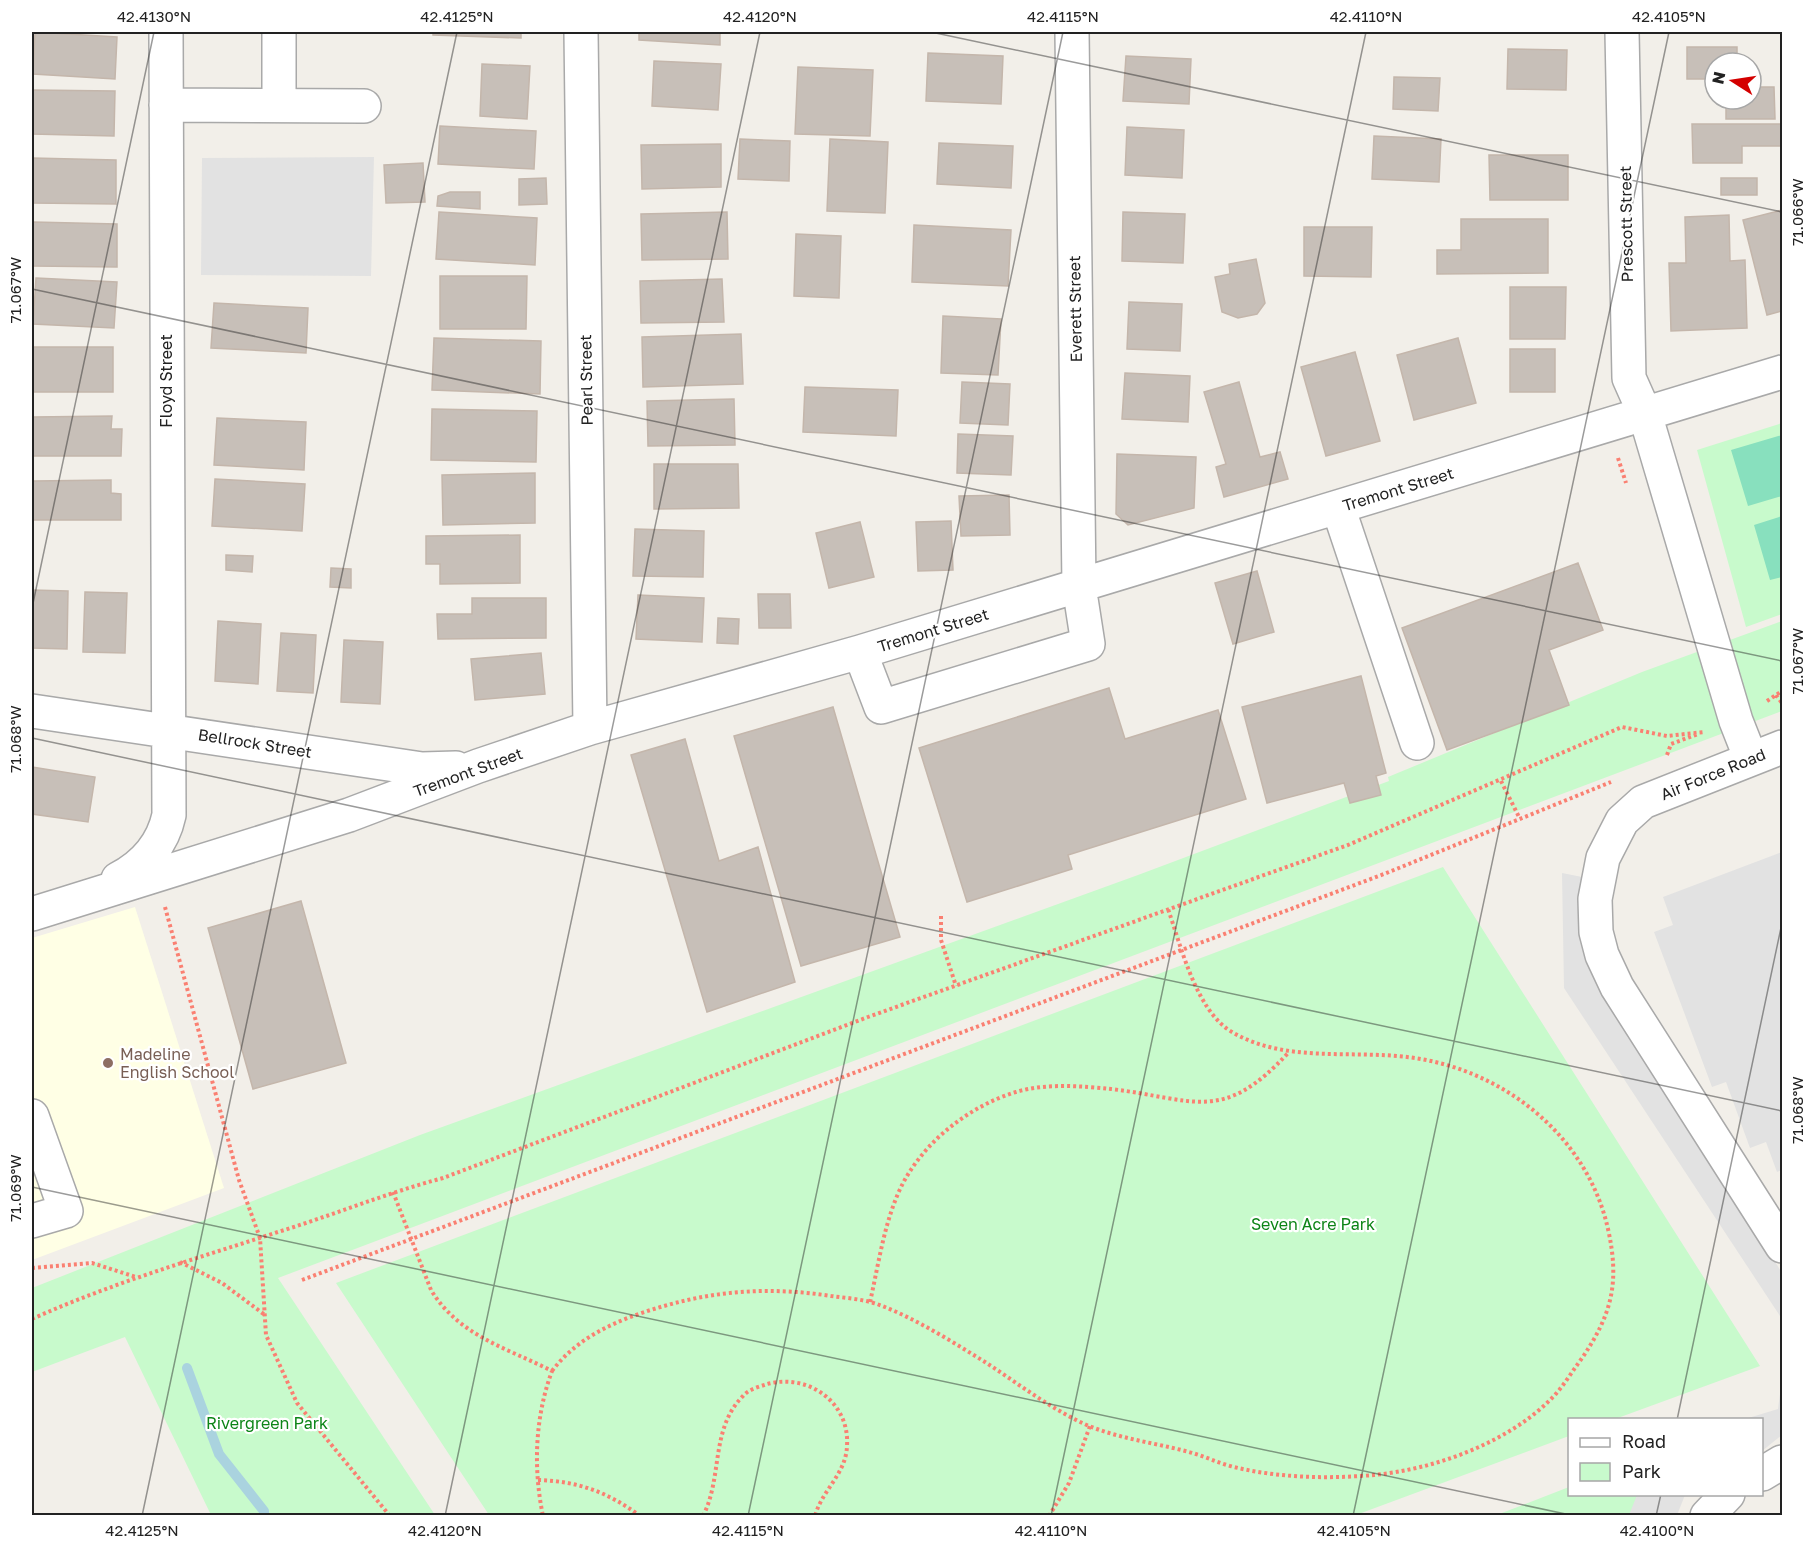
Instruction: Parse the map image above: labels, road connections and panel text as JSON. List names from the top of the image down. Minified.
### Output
{"streets":{"street":["Prescott Street","Everett Street","Pearl Street","Floyd Street","Tremont Street","Bellrock Street","Air Force Road"]},"crossings":[["Prescott Street","Tremont Street"],["Prescott Street","Air Force Road"],["Everett Street","Tremont Street"],["Pearl Street","Tremont Street"],["Floyd Street","Tremont Street"],["Floyd Street","Bellrock Street"],["Tremont Street","Bellrock Street"]],"parks":["Seven Acre Park","Rivergreen Park"],"places":["Madeline English School"],"legend":["Road","Park"],"north":"left","coordinates":["42.4130°N","42.4125°N","42.4120°N","42.4115°N","42.4110°N","42.4105°N","71.066°W","71.067°W","71.068°W","71.069°W","42.4100°N"]}
